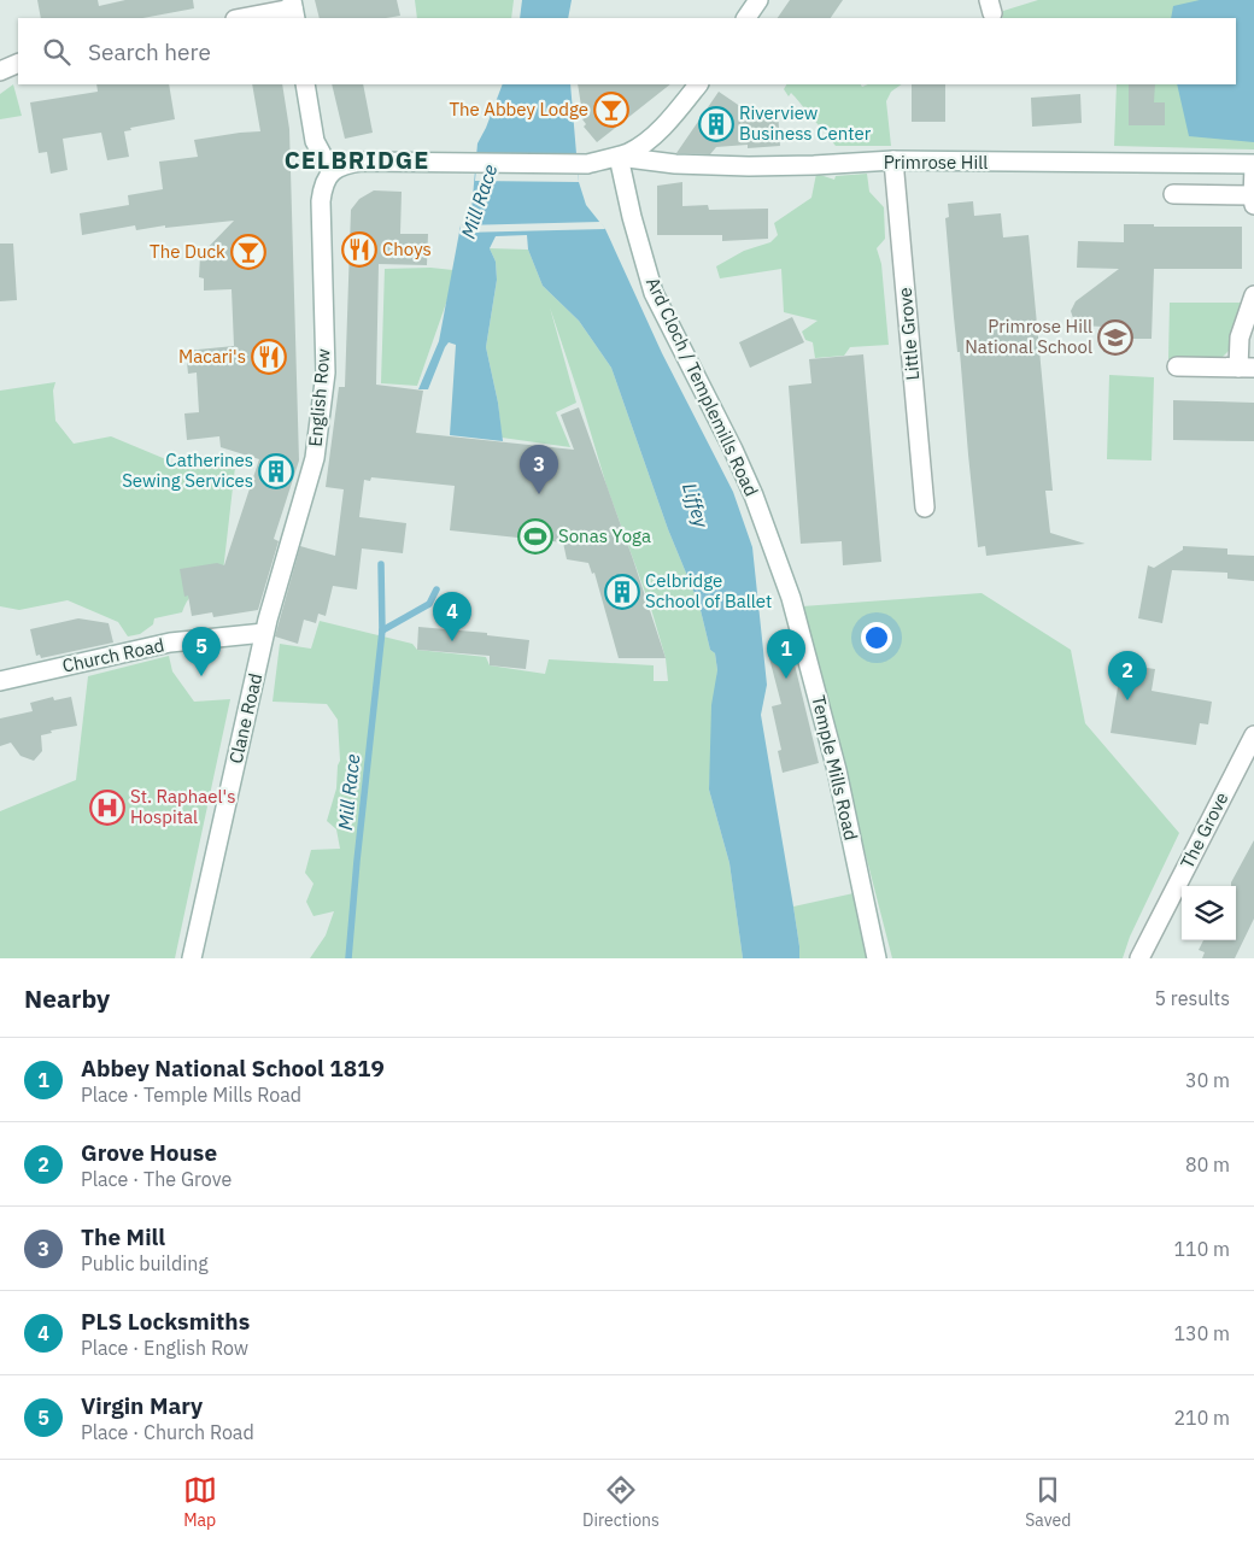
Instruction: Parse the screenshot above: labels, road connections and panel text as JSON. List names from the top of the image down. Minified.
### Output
{"streets":{"street":["Primrose Hill","Little Grove","Ard Cloch / Templemills Road","English Row","Church Road","Clane Road","Temple Mills Road","The Grove"]},"crossings":[["Primrose Hill","Little Grove"],["Primrose Hill","Ard Cloch / Templemills Road"],["Ard Cloch / Templemills Road","Temple Mills Road"],["English Row","Church Road"],["English Row","Clane Road"],["Church Road","Clane Road"]],"districts":["CELBRIDGE"],"water":["Mill Race","Liffey"],"places":{"bar":["The Abbey Lodge","The Duck"],"building":["Riverview Business Center","Catherines Sewing Services","Celbridge School of Ballet"],"restaurant":["Choys","Macari's"],"school or university":["Primrose Hill National School"],"sports":["Sonas Yoga"],"hospital":["St. Raphael's Hospital"]},"page":{"search":"Search here","pins":["3","4","5","1","2"],"heading":["Nearby","5 results"],"list":[{"mark":"1","name":"Abbey National School 1819","note":"Place · Temple Mills Road","value":"30 m"},{"mark":"2","name":"Grove House","note":"Place · The Grove","value":"80 m"},{"mark":"3","name":"The Mill","note":"Public building","value":"110 m"},{"mark":"4","name":"PLS Locksmiths","note":"Place · English Row","value":"130 m"},{"mark":"5","name":"Virgin Mary","note":"Place · Church Road","value":"210 m"}],"nav":["Map","Directions","Saved"]}}
